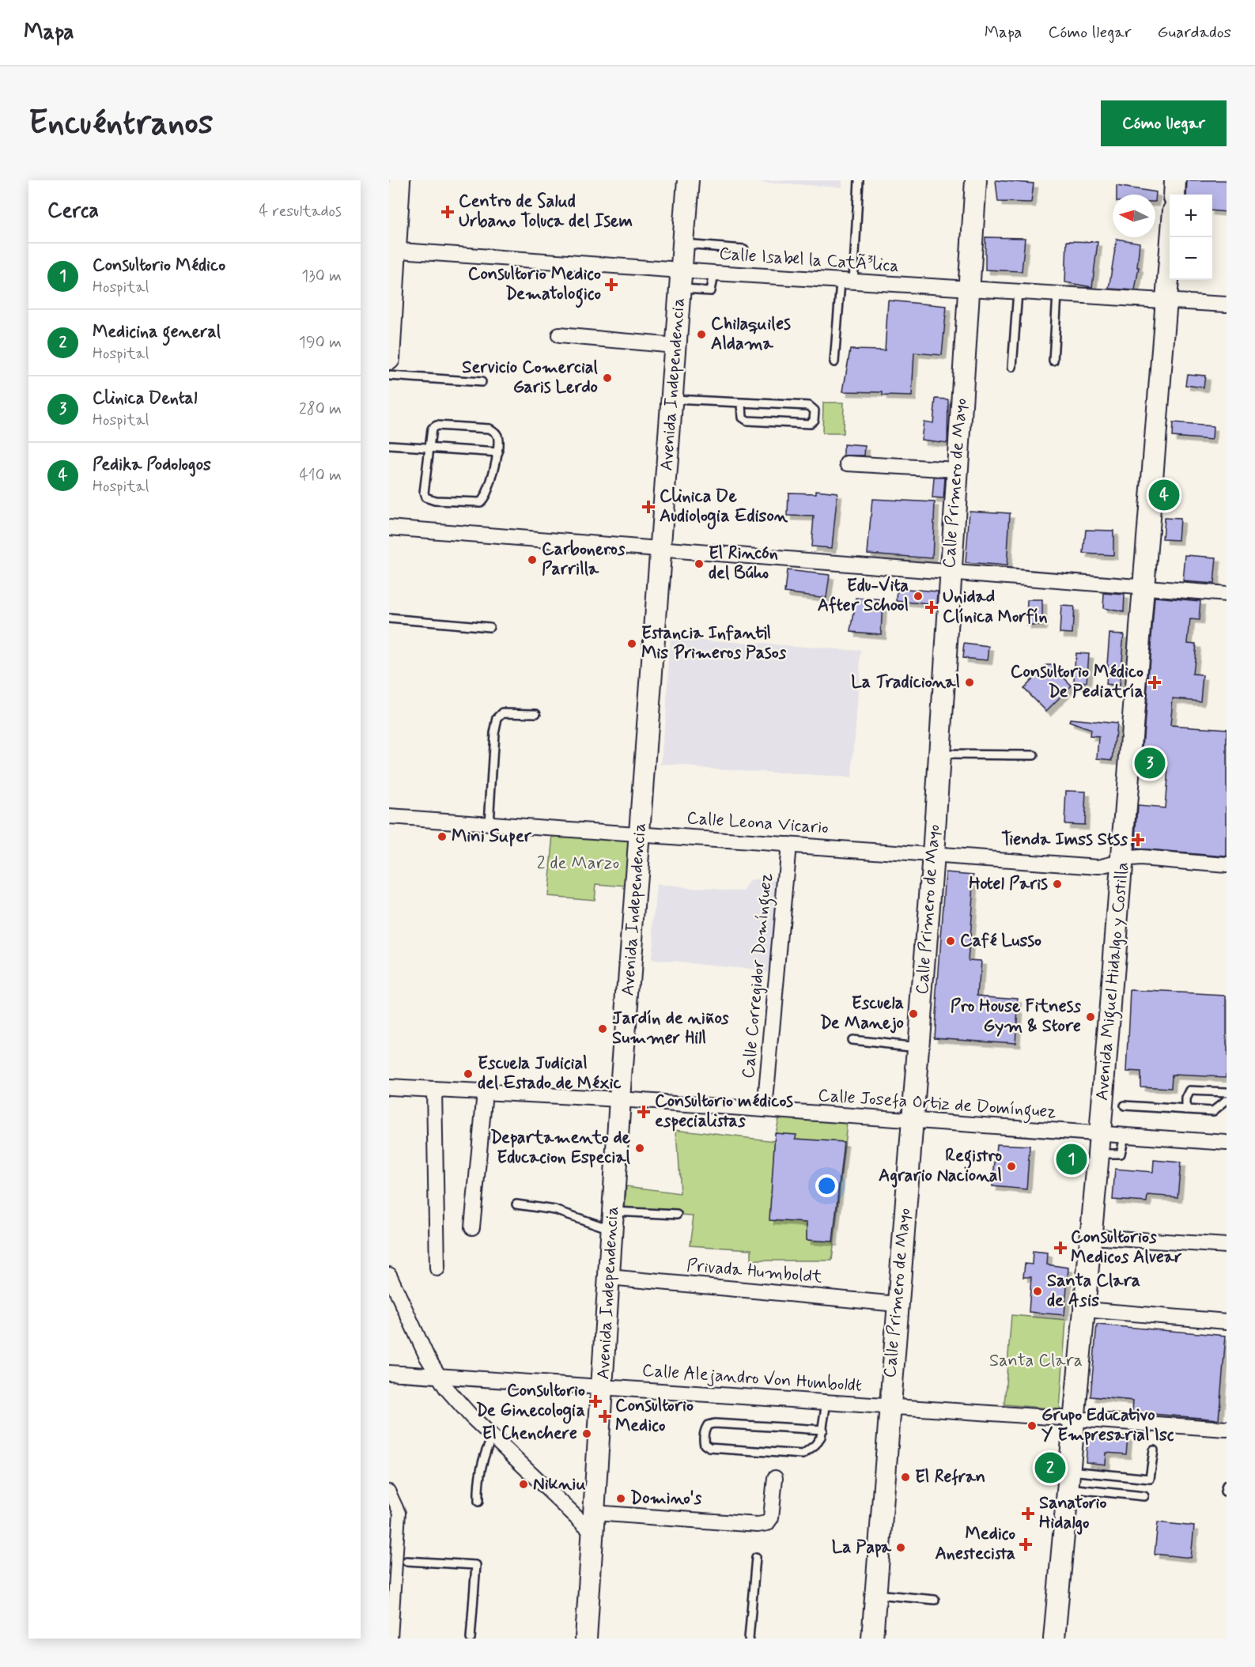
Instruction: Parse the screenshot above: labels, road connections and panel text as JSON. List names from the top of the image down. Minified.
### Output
{"streets":{"main road":["Avenida Independencia","Calle Primero de Mayo","Avenida Miguel Hidalgo y Costilla"],"street":["Calle Isabel la CatÃ³lica","Calle Leona Vicario","Calle Corregidor Domínguez","Calle Josefa Ortiz de Domínguez","Privada Humboldt","Calle Alejandro Von Humboldt"]},"crossings":[["Calle Isabel la CatÃ³lica","Avenida Independencia"],["Calle Isabel la CatÃ³lica","Calle Primero de Mayo"],["Calle Isabel la CatÃ³lica","Avenida Miguel Hidalgo y Costilla"],["Avenida Independencia","Calle Leona Vicario"],["Avenida Independencia","Calle Josefa Ortiz de Domínguez"],["Avenida Independencia","Privada Humboldt"],["Avenida Independencia","Calle Alejandro Von Humboldt"],["Calle Primero de Mayo","Calle Leona Vicario"],["Calle Primero de Mayo","Calle Josefa Ortiz de Domínguez"],["Calle Primero de Mayo","Privada Humboldt"],["Calle Primero de Mayo","Calle Alejandro Von Humboldt"],["Calle Leona Vicario","Calle Corregidor Domínguez"],["Calle Leona Vicario","Avenida Miguel Hidalgo y Costilla"],["Calle Corregidor Domínguez","Calle Josefa Ortiz de Domínguez"],["Avenida Miguel Hidalgo y Costilla","Calle Josefa Ortiz de Domínguez"],["Avenida Miguel Hidalgo y Costilla","Calle Alejandro Von Humboldt"]],"parks":["2 de Marzo","Santa Clara"],"places":{"health":["Centro de Salud Urbano Toluca del Isem","Consultorio Medico Dematologico","Clinica De Audiologia Edison","Unidad Clínica Morfín","Consultorio Médico De Pediatría","Tienda Imss Stss","Consultorio médicos especialistas","Consultorios Medicos Alvear","Consultorio De Ginecologia","Consultorio Medico","Sanatorio Hidalgo","Medico Anestecista"],"other":["Chilaquiles Aldama","Servicio Comercial Garis Lerdo","Carboneros Parrilla","El Rincón del Búho","Edu-Vita After School","Estancia Infantil Mis Primeros Pasos","La Tradicional","Mini Super","Hotel Paris","Café Lusso","Escuela De Manejo","Pro House Fitness Gym & Store","Jardín de niños Summer Hill","Escuela Judicial del Estado de Méxic","Departamento de Educacion Especial","Registro Agrario Nacional","Santa Clara de Asis","Grupo Educativo Y Empresarial Isc","El Chenchere","El Refran","Nikniu","Domino's","La Papa"]},"north":"left","page":{"header":"Mapa","nav":["Mapa","Cómo llegar","Guardados"],"buttons":"Cómo llegar","title":"Encuéntranos","heading":["Cerca","4 resultados"],"map_buttons":["+","−"],"list":[{"mark":"1","name":"Consultorio Médico","note":"Hospital","value":"130 m"},{"mark":"2","name":"Medicina general","note":"Hospital","value":"190 m"},{"mark":"3","name":"Clinica Dental","note":"Hospital","value":"280 m"},{"mark":"4","name":"Pedika Podologos","note":"Hospital","value":"410 m"}],"pins":["4","3","1","2"]}}
